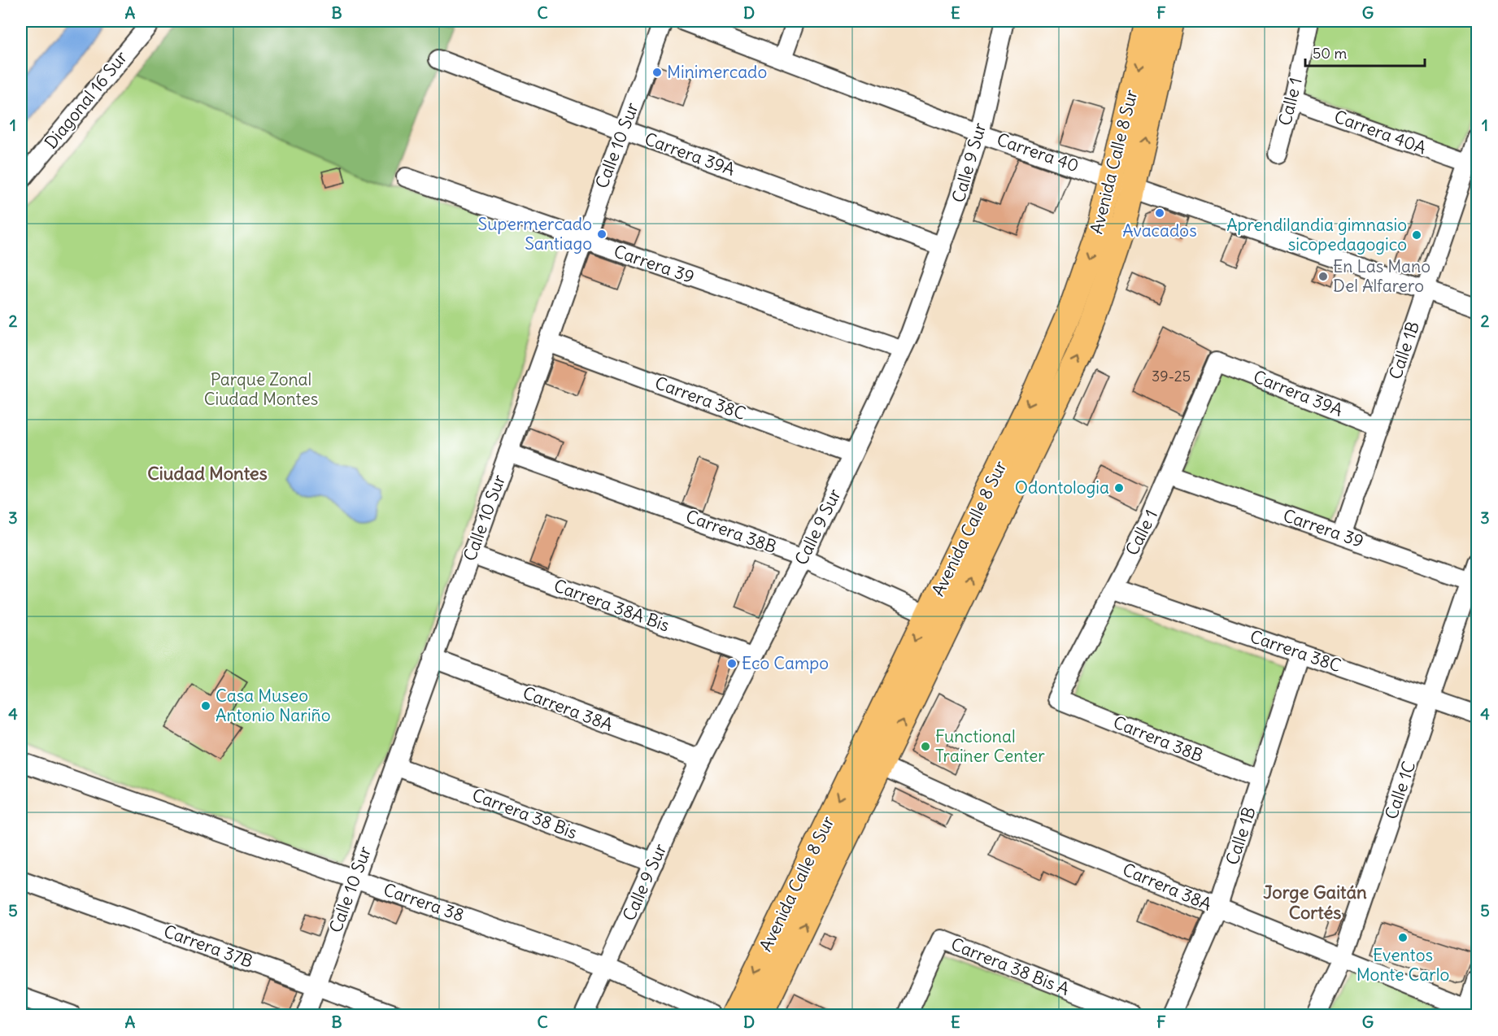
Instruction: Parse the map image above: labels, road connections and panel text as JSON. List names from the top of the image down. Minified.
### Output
{"streets":{"main road":["Avenida Calle 8 Sur"],"street":["Diagonal 16 Sur","Calle 1","Carrera 40A","Calle 10 Sur","Carrera 40","Carrera 39A","Calle 9 Sur","Carrera 39","Calle 1B","Carrera 38C","Carrera 38B","Carrera 38A Bis","Carrera 38A","Calle 1C","Carrera 38 Bis","Carrera 38","Carrera 37B","Carrera 38 Bis A"]},"crossings":[["Calle 1","Carrera 40A"],["Calle 1","Carrera 39A"],["Calle 1","Carrera 39"],["Calle 1","Carrera 38C"],["Calle 1","Carrera 38B"],["Carrera 40A","Calle 1B"],["Calle 10 Sur","Carrera 39A"],["Calle 10 Sur","Carrera 39"],["Calle 10 Sur","Carrera 38C"],["Calle 10 Sur","Carrera 38B"],["Calle 10 Sur","Carrera 38A Bis"],["Calle 10 Sur","Carrera 38A"],["Calle 10 Sur","Carrera 38 Bis"],["Calle 10 Sur","Carrera 38"],["Calle 10 Sur","Carrera 37B"],["Carrera 40","Avenida Calle 8 Sur"],["Carrera 40","Calle 9 Sur"],["Carrera 40","Calle 1B"],["Carrera 39A","Calle 9 Sur"],["Carrera 39A","Calle 1B"],["Avenida Calle 8 Sur","Carrera 38B"],["Avenida Calle 8 Sur","Carrera 38A"],["Calle 9 Sur","Carrera 39"],["Calle 9 Sur","Carrera 38C"],["Calle 9 Sur","Carrera 38B"],["Calle 9 Sur","Carrera 38A Bis"],["Calle 9 Sur","Carrera 38A"],["Calle 9 Sur","Carrera 38 Bis"],["Calle 9 Sur","Carrera 38"],["Carrera 39","Calle 1B"],["Carrera 39","Calle 1C"],["Calle 1B","Carrera 38C"],["Calle 1B","Carrera 38B"],["Calle 1B","Carrera 38A"],["Carrera 38C","Calle 1C"],["Carrera 38A","Calle 1C"]],"districts":["Ciudad Montes","Jorge Gaitán Cortés"],"parks":["Parque Zonal Ciudad Montes"],"places":["Minimercado","Avacados","Supermercado Santiago","Aprendilandia gimnasio sicopedagogico","En Las Mano Del Alfarero","Odontologia","Eco Campo","Casa Museo Antonio Nariño","Functional Trainer Center","Eventos Monte Carlo"],"house_numbers":["39-25"],"scale_bar":"50 m","grid":{"columns":["A","B","C","D","E","F","G"],"rows":["1","2","3","4","5"]}}
